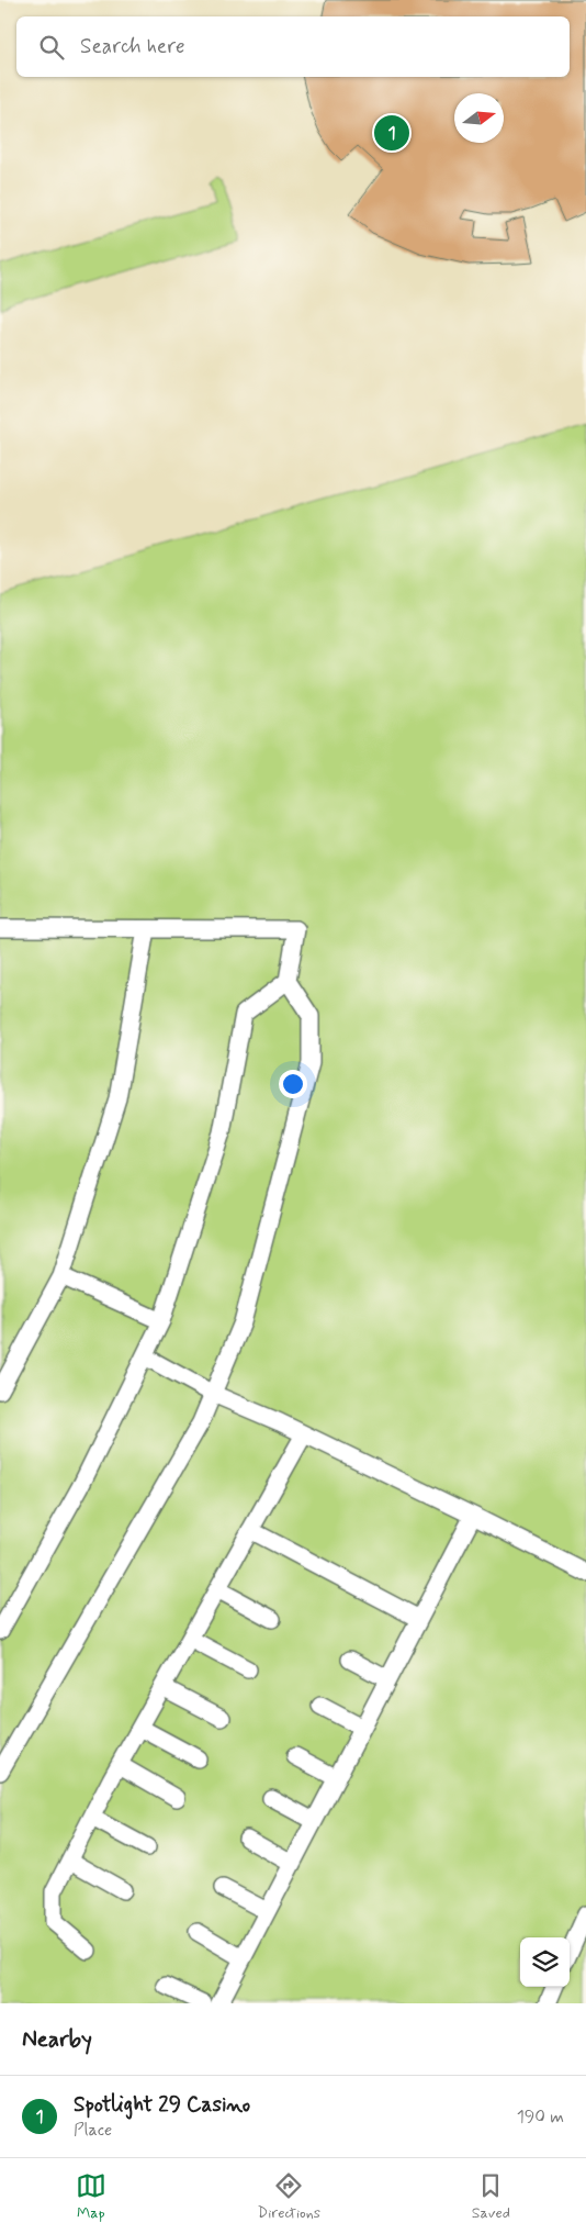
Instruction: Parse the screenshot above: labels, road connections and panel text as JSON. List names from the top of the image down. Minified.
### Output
{"north":"right","page":{"search":"Search here","pins":"1","heading":"Nearby","list":[{"mark":"1","name":"Spotlight 29 Casino","note":"Place","value":"190 m"}],"nav":["Map","Directions","Saved"]}}
